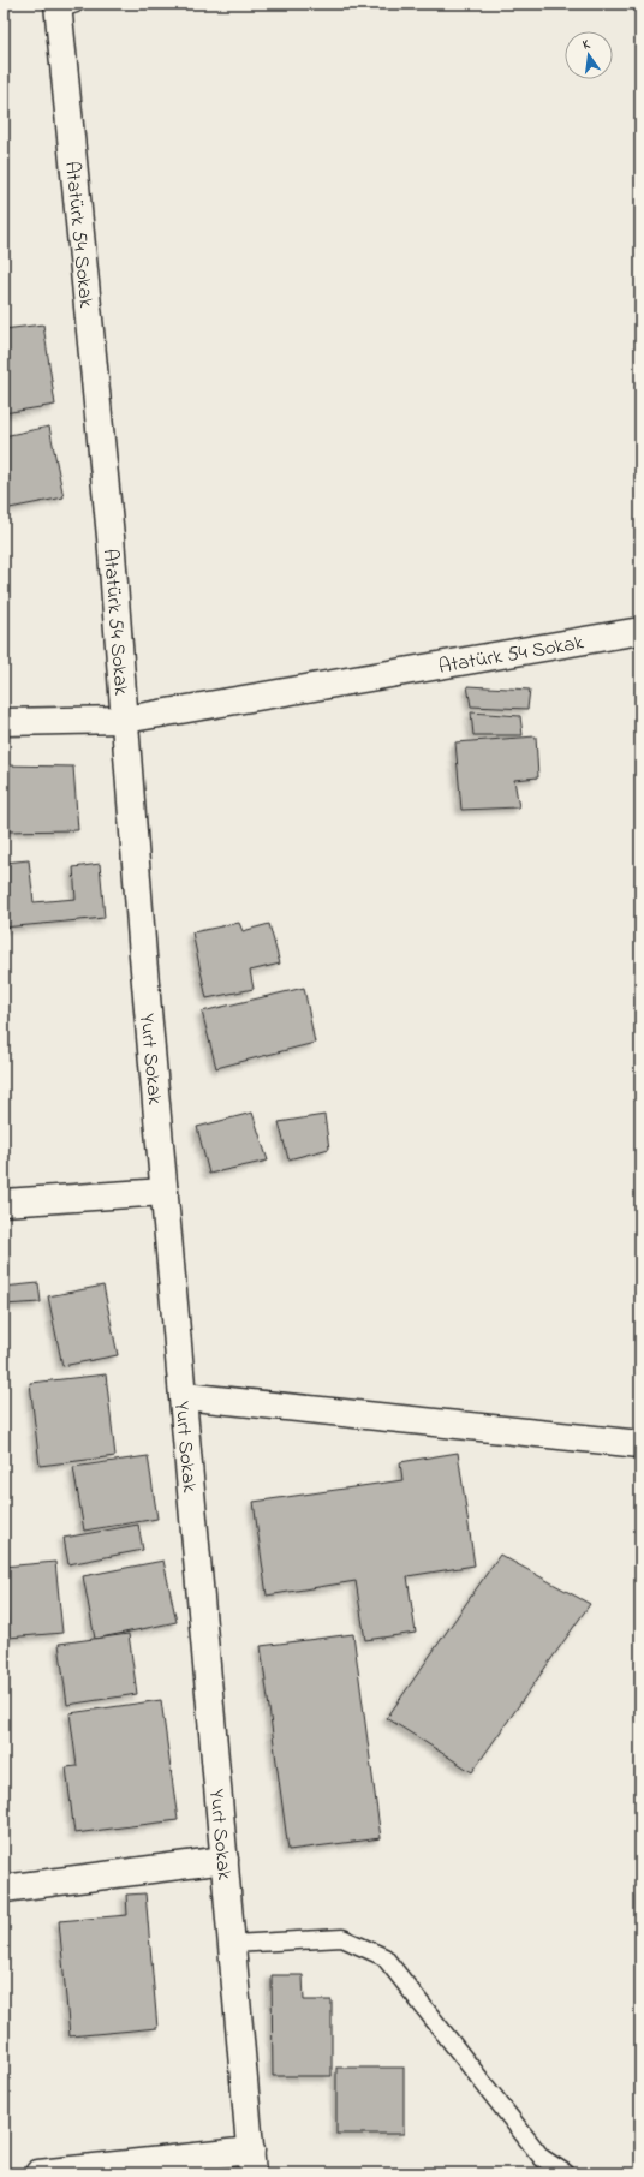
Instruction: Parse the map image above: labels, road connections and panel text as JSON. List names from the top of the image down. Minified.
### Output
{"streets":{"street":["Atatürk 54 Sokak","Yurt Sokak"]},"crossings":[["Atatürk 54 Sokak","Yurt Sokak"]],"north":"top"}
